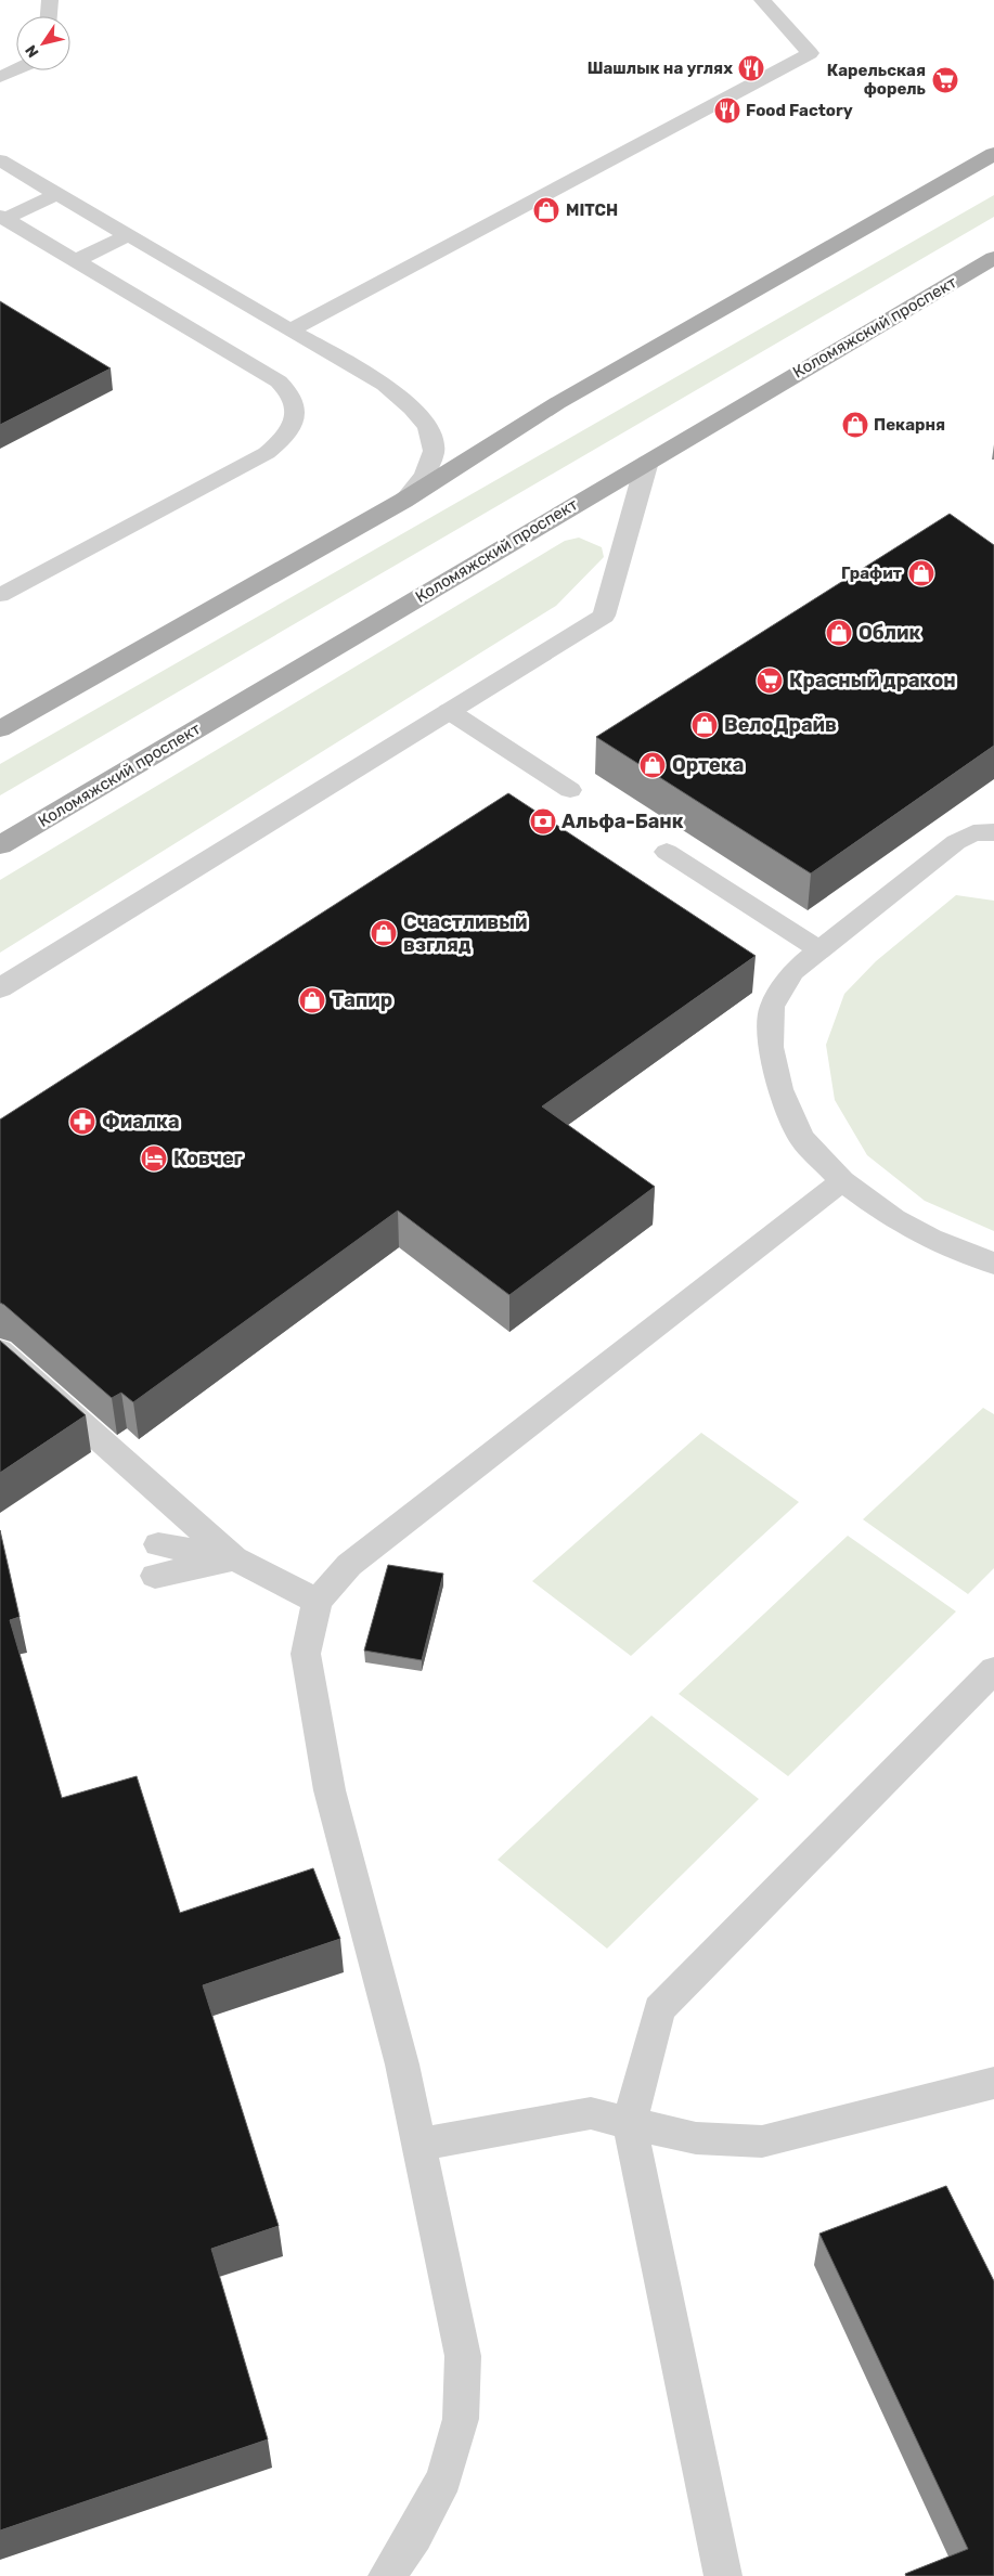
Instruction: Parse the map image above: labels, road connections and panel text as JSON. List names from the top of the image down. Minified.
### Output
{"streets":{"main road":["Коломяжский проспект"]},"places":{"restaurant":["Шашлык на углях","Food Factory"],"supermarket":["Карельская форель","Красный дракон"],"shop":["MITCH","Пекарня","Графит","Облик","ВелоДрайв","Ортека","Счастливый взгляд","Тапир"],"bank":["Альфа-Банк"],"pharmacy":["Фиалка"],"hotel":["Ковчег"]},"north":"bottom left"}
